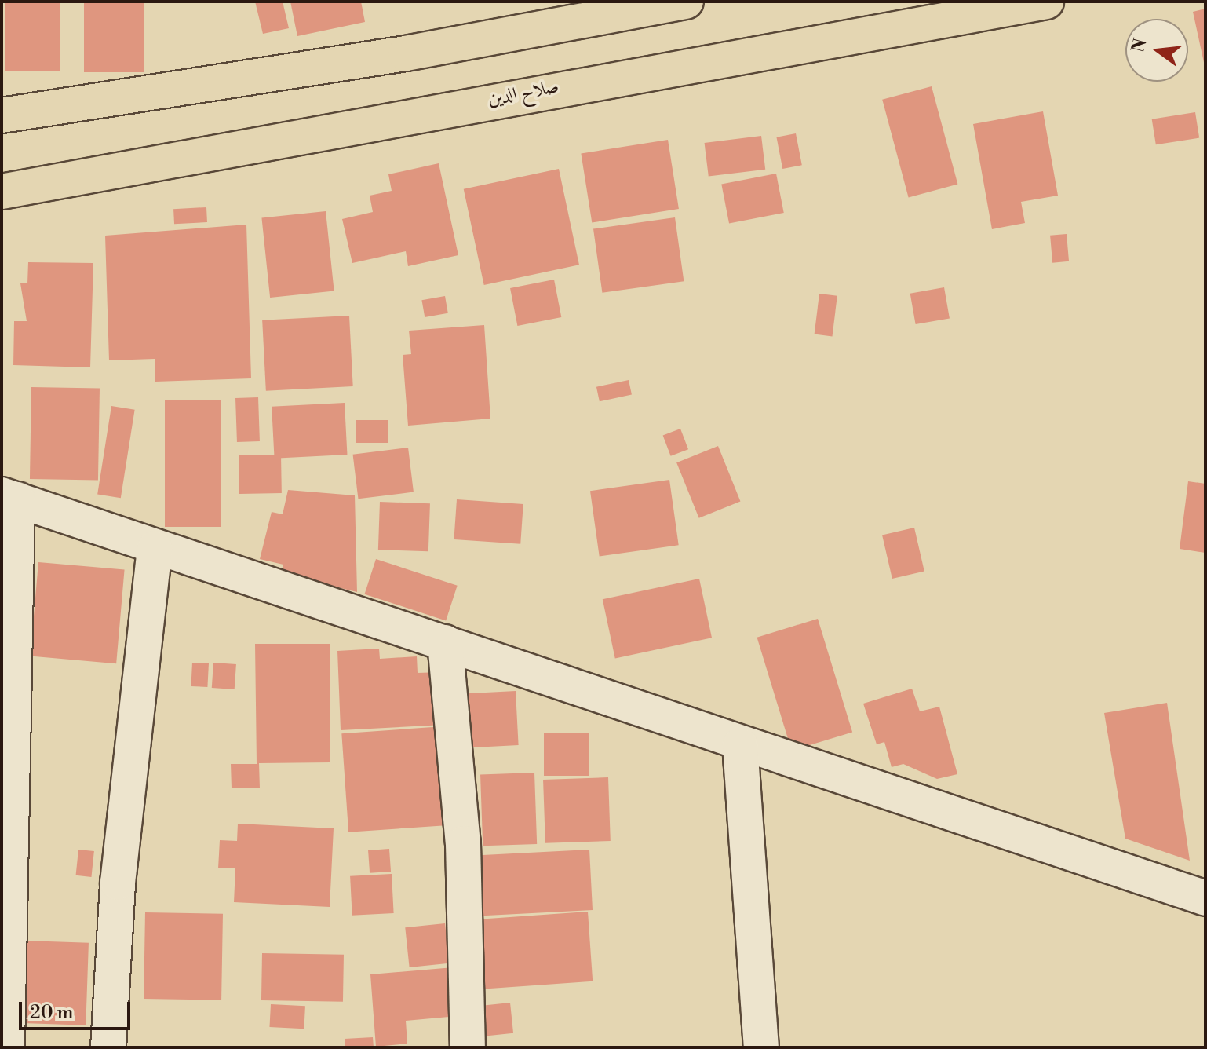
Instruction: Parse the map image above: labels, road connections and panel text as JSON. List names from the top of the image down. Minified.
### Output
{"streets":{"highway":["صلاح الدين"]},"scale_bar":"20 m","north":"left"}
